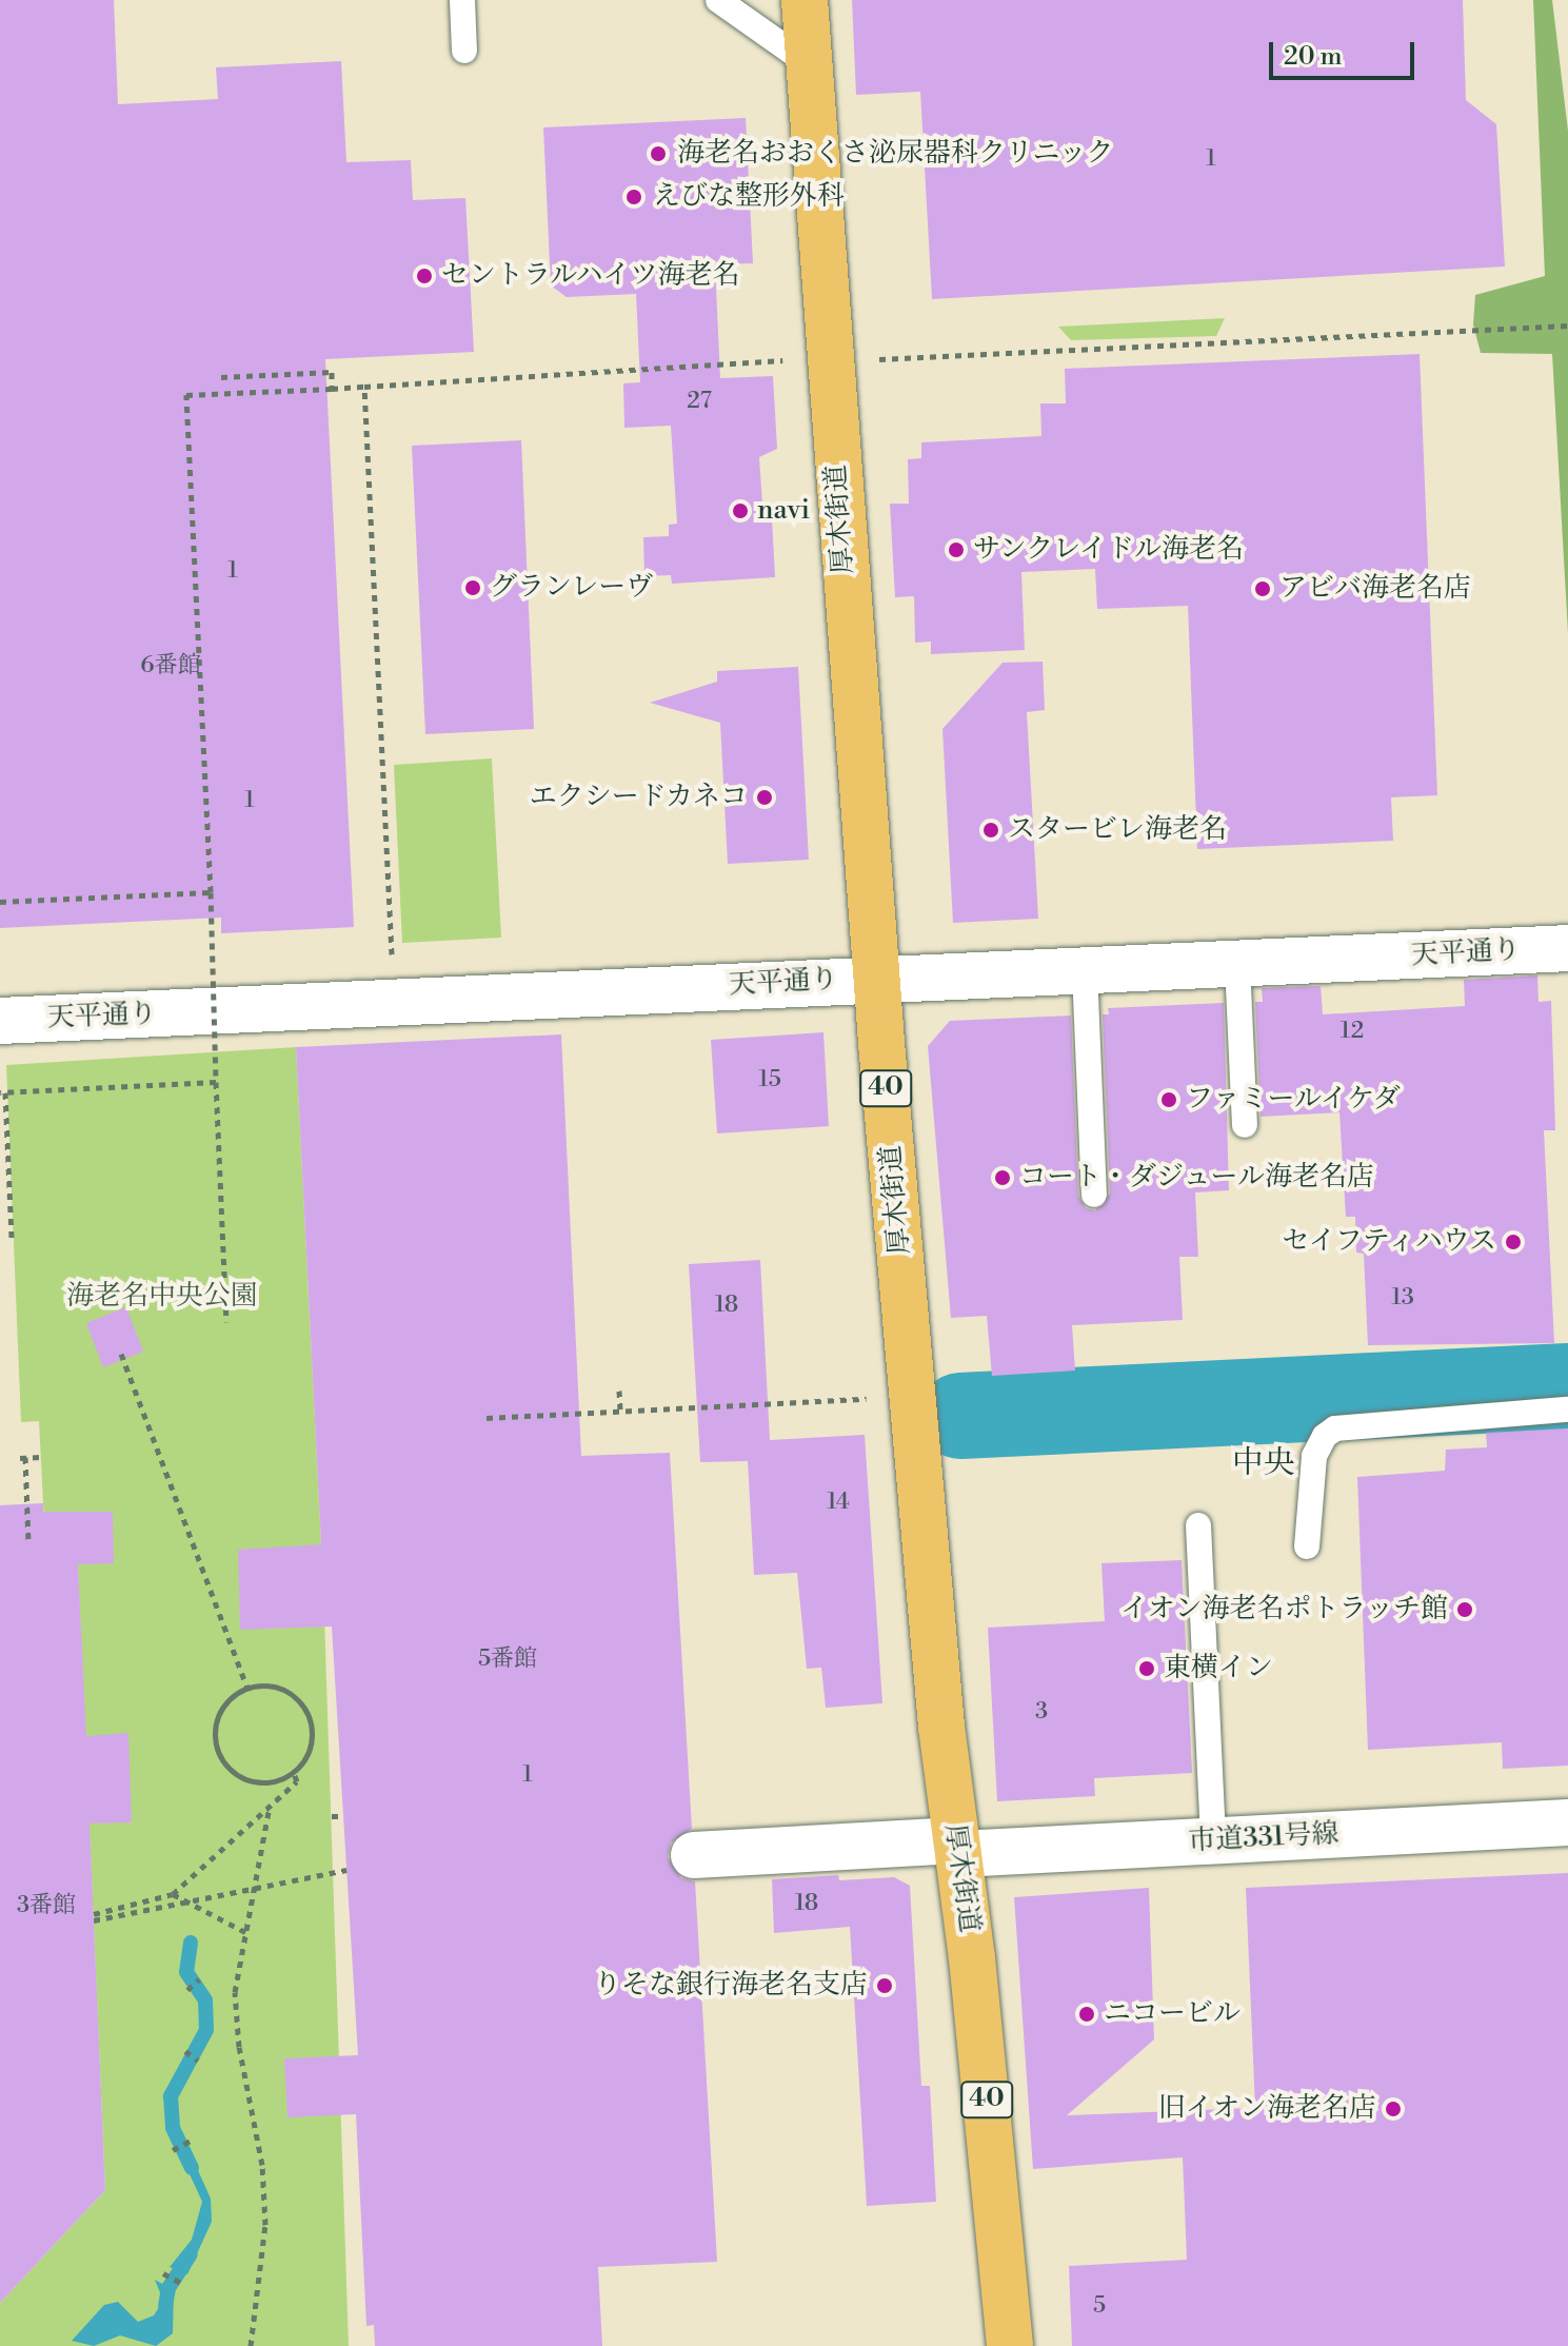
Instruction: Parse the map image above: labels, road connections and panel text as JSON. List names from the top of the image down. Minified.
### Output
{"streets":{"main road":["厚木街道","40"],"street":["天平通り","市道331号線"]},"crossings":[["厚木街道","天平通り"],["厚木街道","市道331号線"]],"districts":["中央"],"parks":["海老名中央公園"],"places":["海老名おおくさ泌尿器科クリニック","えびな整形外科","セントラルハイツ海老名","navi","サンクレイドル海老名","グランレーヴ","アビバ海老名店","エクシードカネコ","スタービレ海老名","ファミールイケダ","コート・ダジュール海老名店","セイフティハウス","イオン海老名ポトラッチ館","東横イン","りそな銀行海老名支店","ニコービル","旧イオン海老名店"],"house_numbers":["1","27","1","6番館","1","12","15","13","18","14","5番館","3","1","18","3番館","5"],"scale_bar":"20 m"}
